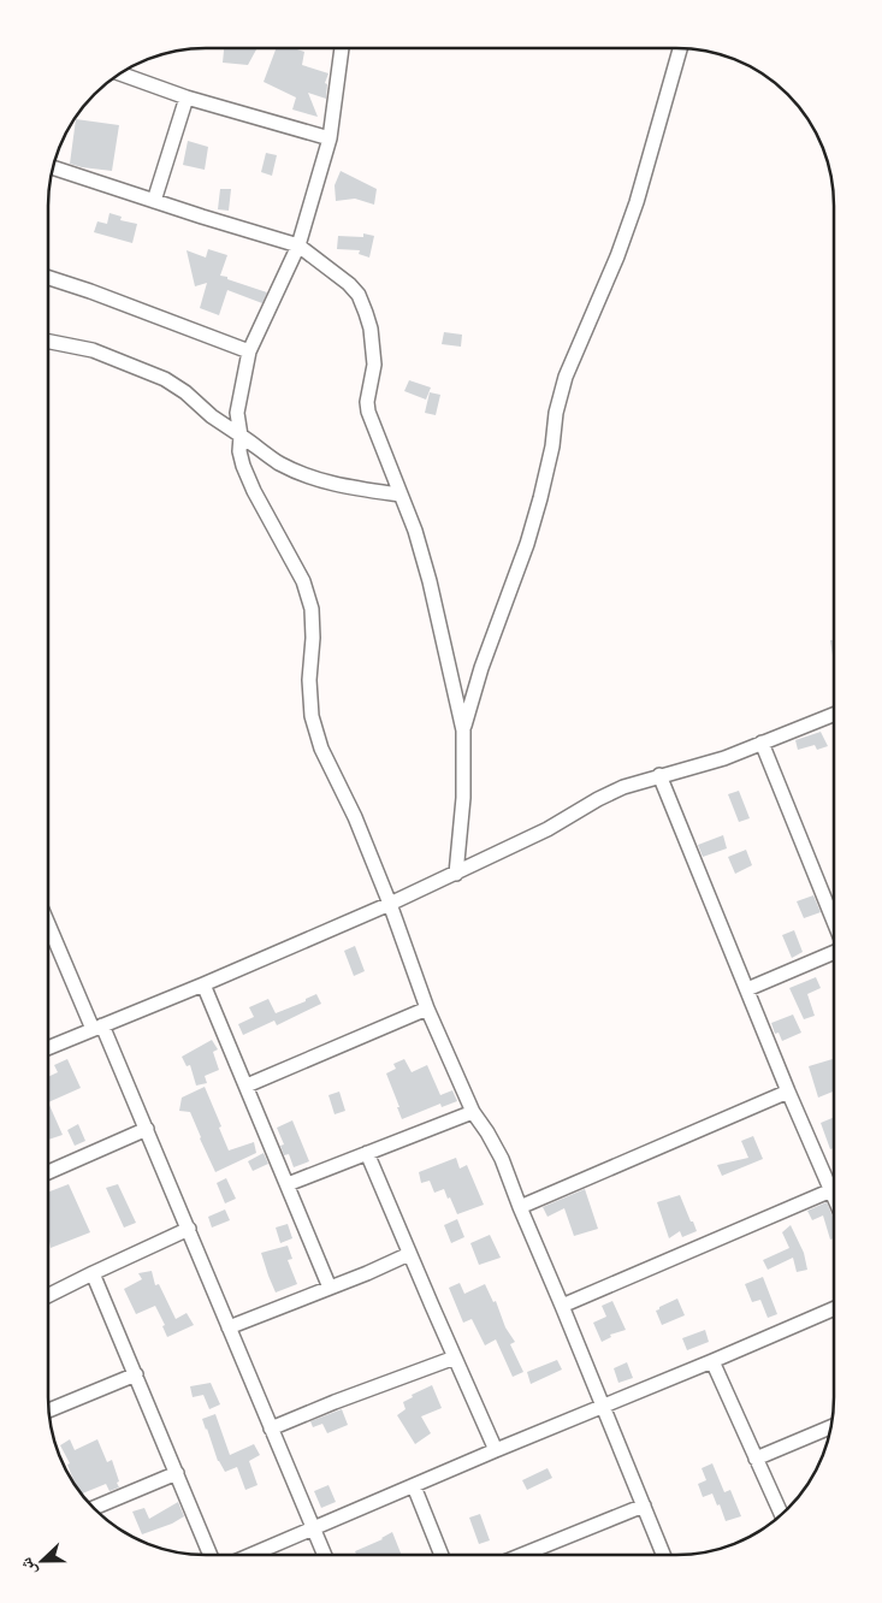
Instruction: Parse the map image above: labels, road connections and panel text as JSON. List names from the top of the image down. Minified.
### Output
{"north":"left"}
